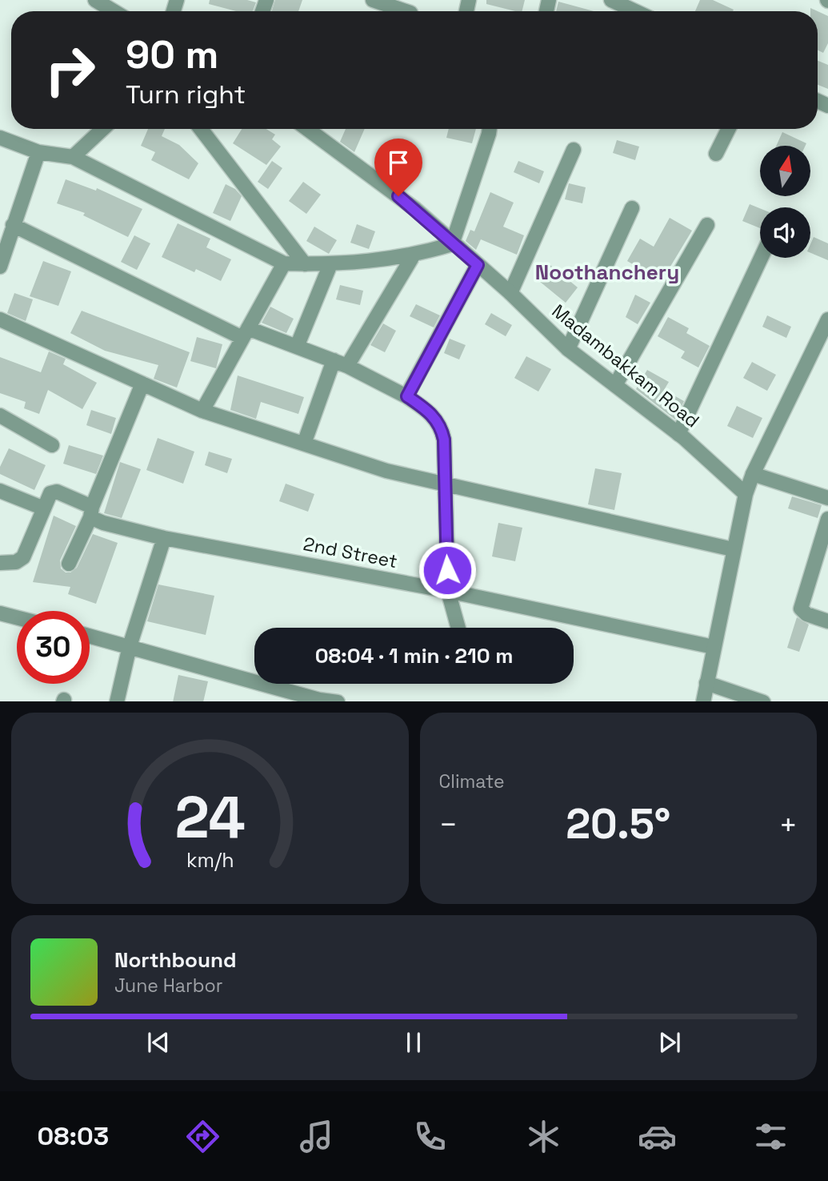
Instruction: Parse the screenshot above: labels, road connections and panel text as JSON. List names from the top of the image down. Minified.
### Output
{"streets":{"street":["Madambakkam Road","2nd Street"]},"districts":["Noothanchery"],"north":"top","page":{"turn":["90 m","Turn right"],"limit":"30","trip":"08:04 · 1 min · 210 m","tile":"Climate","heat":["−","20.5°","+"],"song":["Northbound","June Harbor"],"tabs":"08:03","gauge":["24","km/h"]}}
